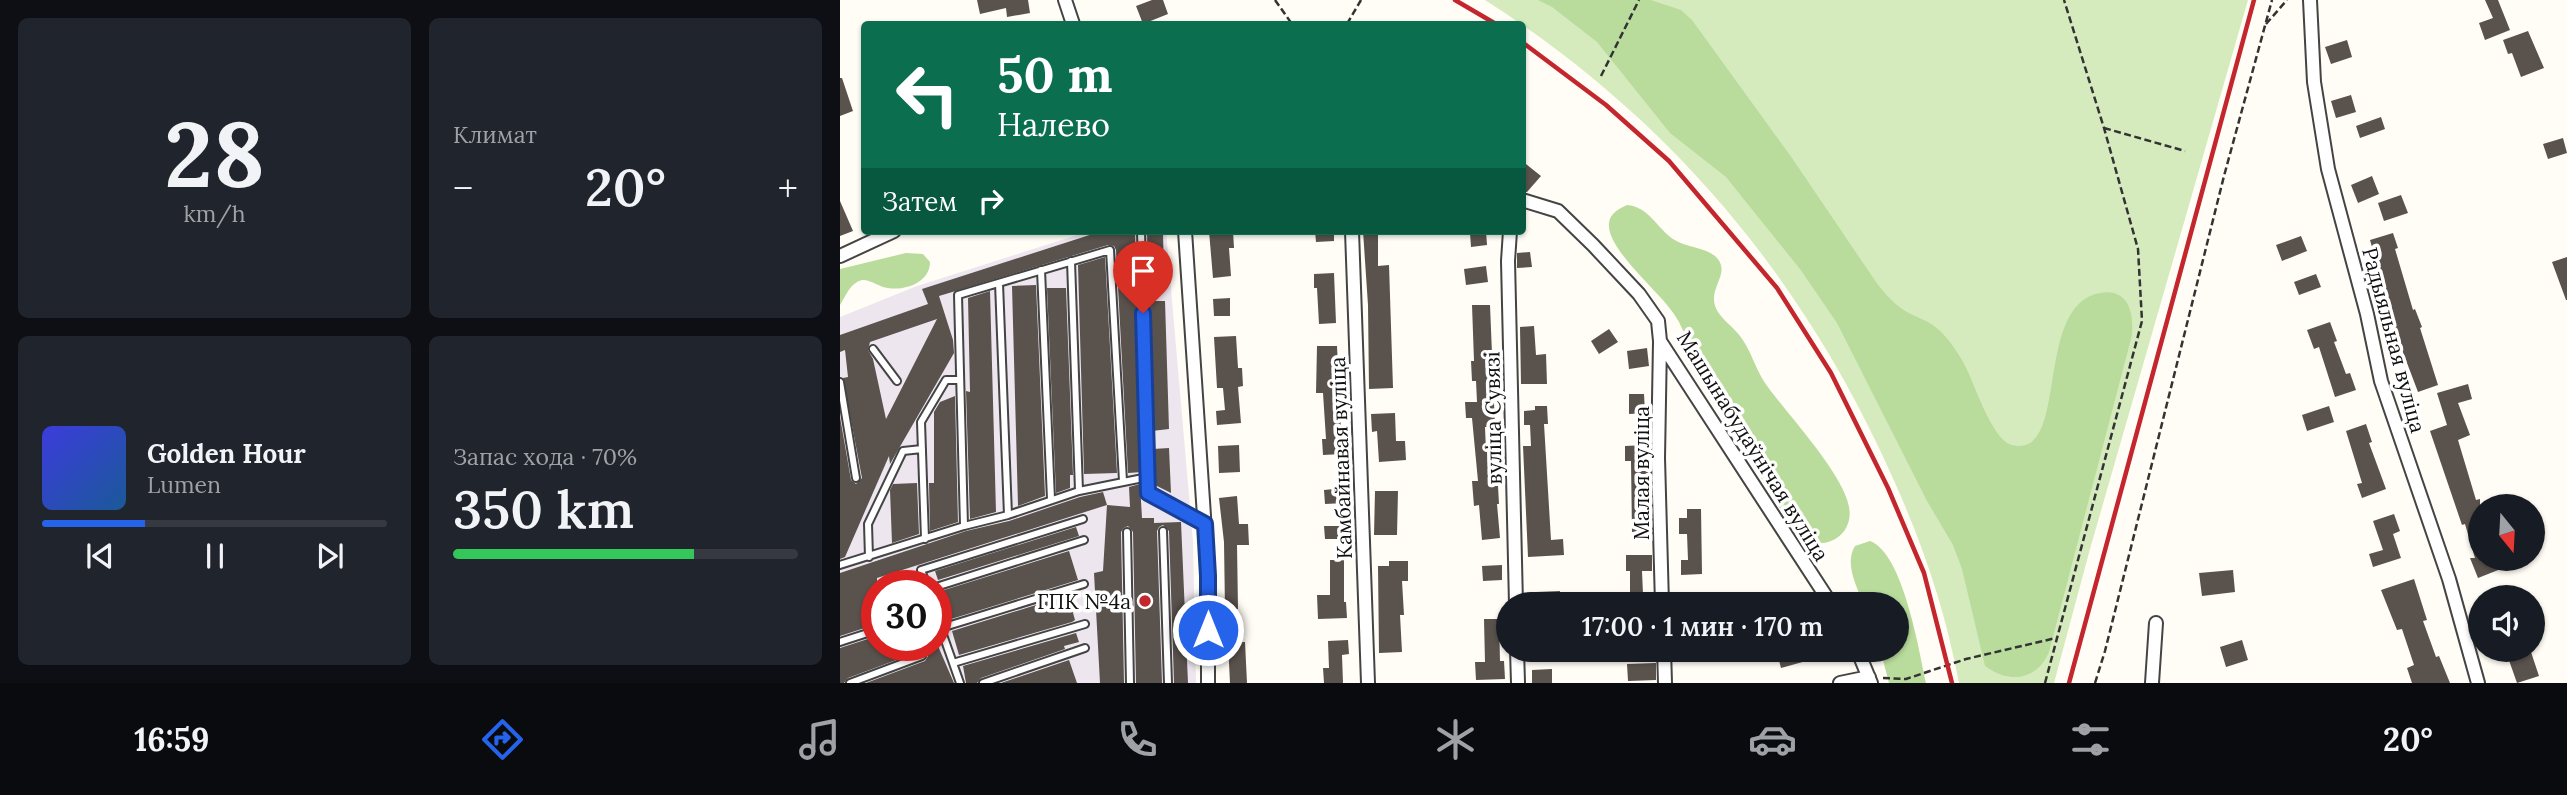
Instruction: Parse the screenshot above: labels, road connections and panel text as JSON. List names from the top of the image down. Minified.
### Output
{"streets":{"street":["Радыяльная вуліца","вуліца Сувязі","Машынабудаўнічая вуліца","Камбайнавая вуліца","Малая вуліца"]},"crossings":[["Машынабудаўнічая вуліца","Малая вуліца"]],"places":["ГПК №4а"],"north":"bottom","page":{"tile":[["28","km/h"],"Климат",["Запас хода · 70%","350 km"]],"turn":["50 m","Налево"],"heat":["−","20°","+"],"then":"Затем","song":["Golden Hour","Lumen"],"limit":"30","trip":"17:00 · 1 мин · 170 m","tabs":["16:59","20°"]}}
